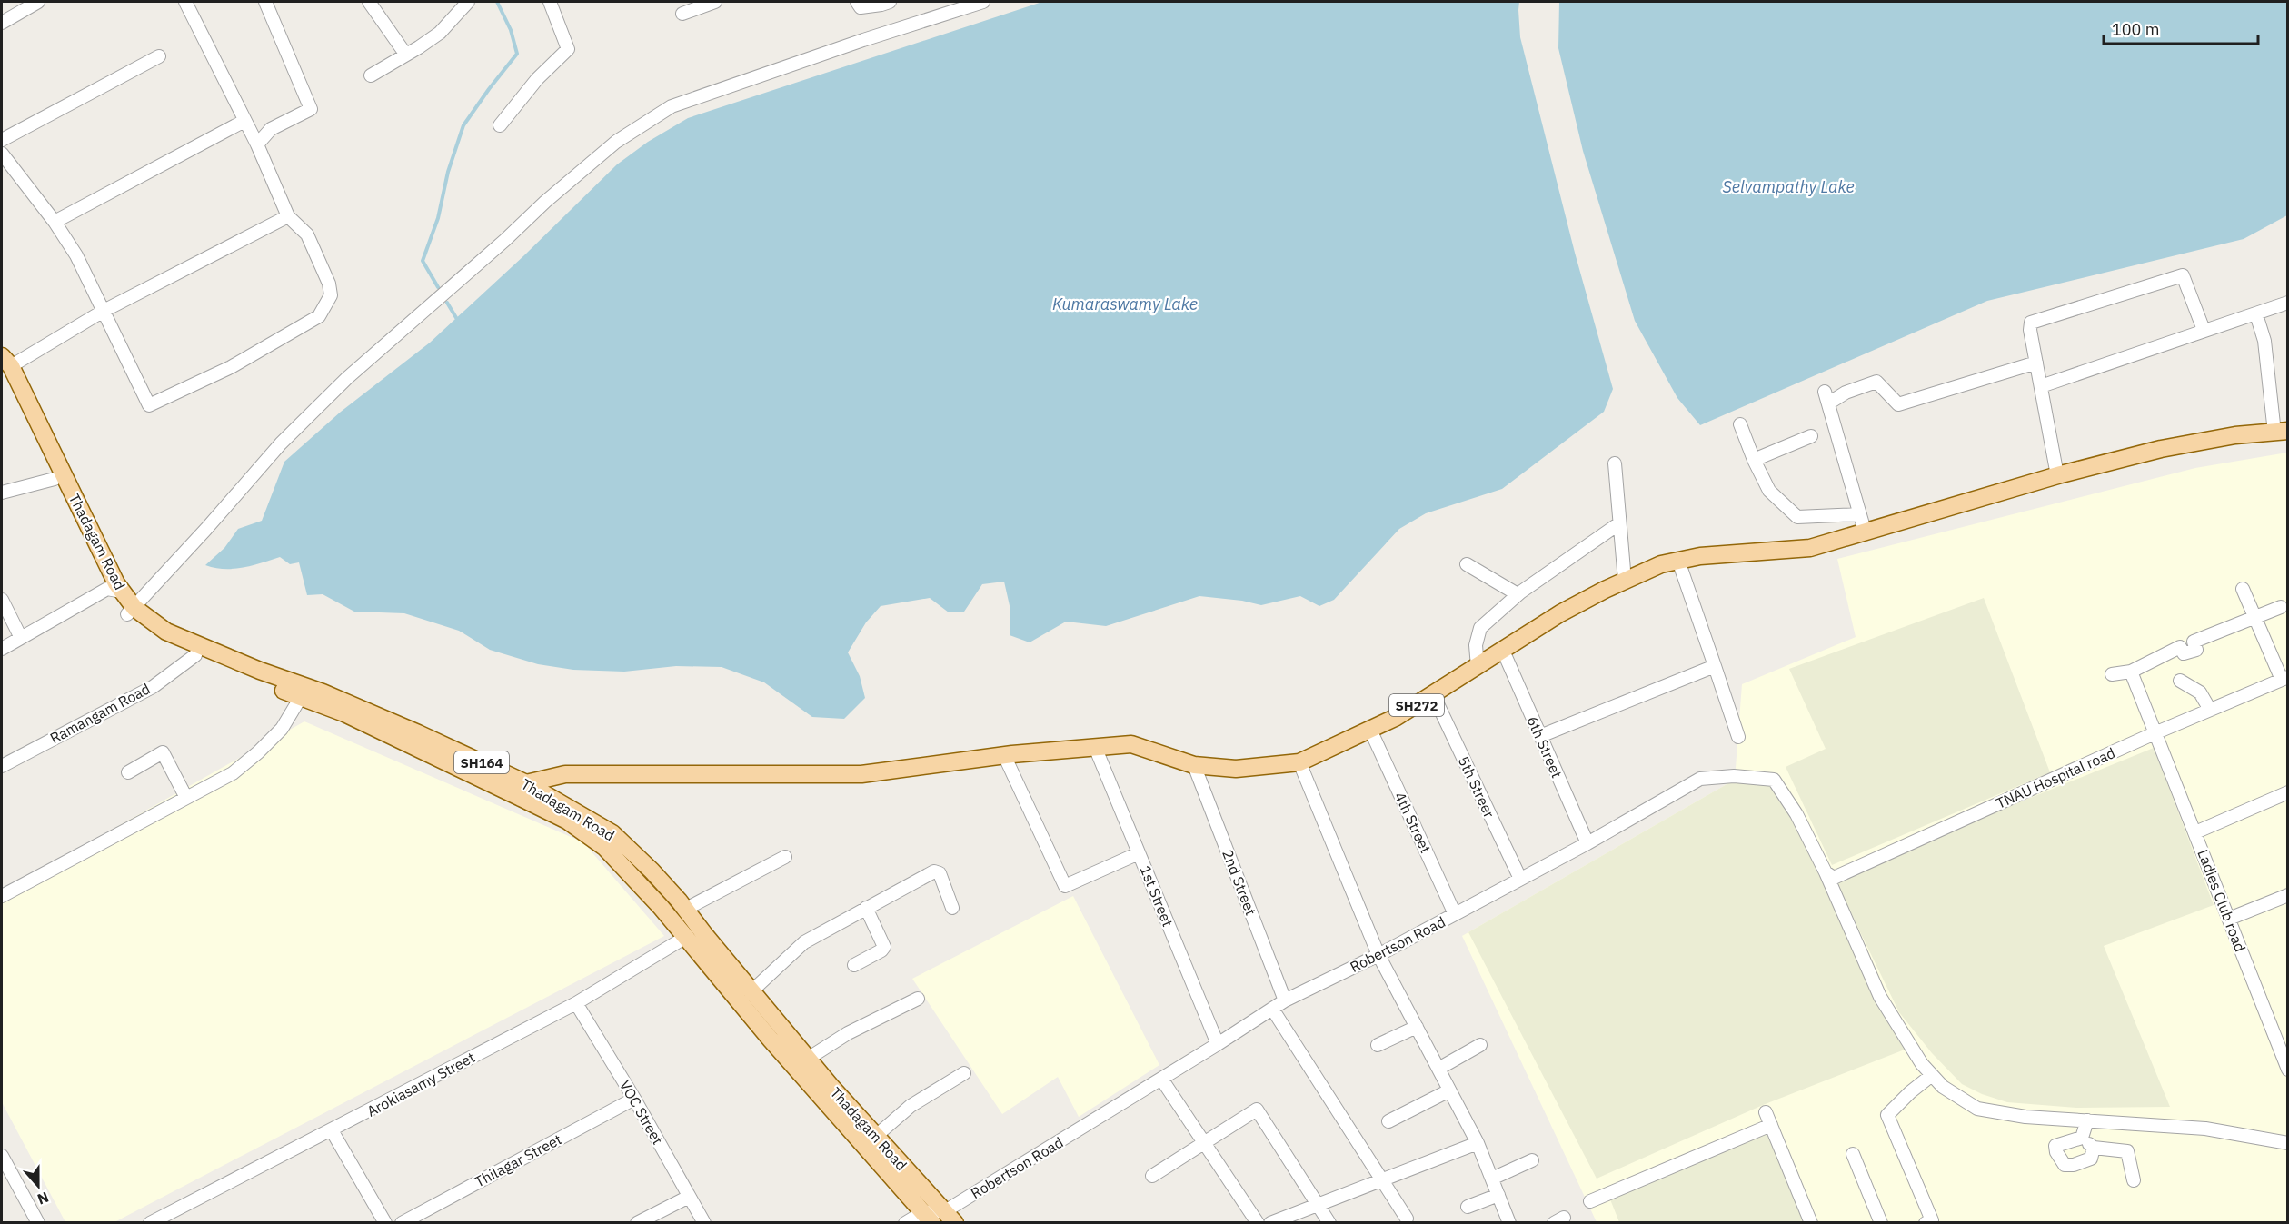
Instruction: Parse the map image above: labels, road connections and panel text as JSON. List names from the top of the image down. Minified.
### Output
{"streets":{"main road":["Thadagam Road","SH272","SH164"],"street":["Ramangam Road","6th Street","TNAU Hospital road","5th Streer","4th Street","2nd Street","1st Street","Ladies Club road","Robertson Road","Arokiasamy Street","VOC Street","Thilagar Street"]},"crossings":[["Thadagam Road","SH272"],["Thadagam Road","Ramangam Road"],["Thadagam Road","Robertson Road"],["Thadagam Road","Arokiasamy Street"],["SH272","6th Street"],["SH272","5th Streer"],["SH272","4th Street"],["SH272","2nd Street"],["SH272","1st Street"],["6th Street","Robertson Road"],["TNAU Hospital road","Ladies Club road"],["TNAU Hospital road","Robertson Road"],["5th Streer","Robertson Road"],["4th Street","Robertson Road"],["2nd Street","Robertson Road"],["1st Street","Robertson Road"],["Arokiasamy Street","VOC Street"],["VOC Street","Thilagar Street"]],"water":["Selvampathy Lake","Kumaraswamy Lake"],"scale_bar":"100 m","north":"bottom"}
